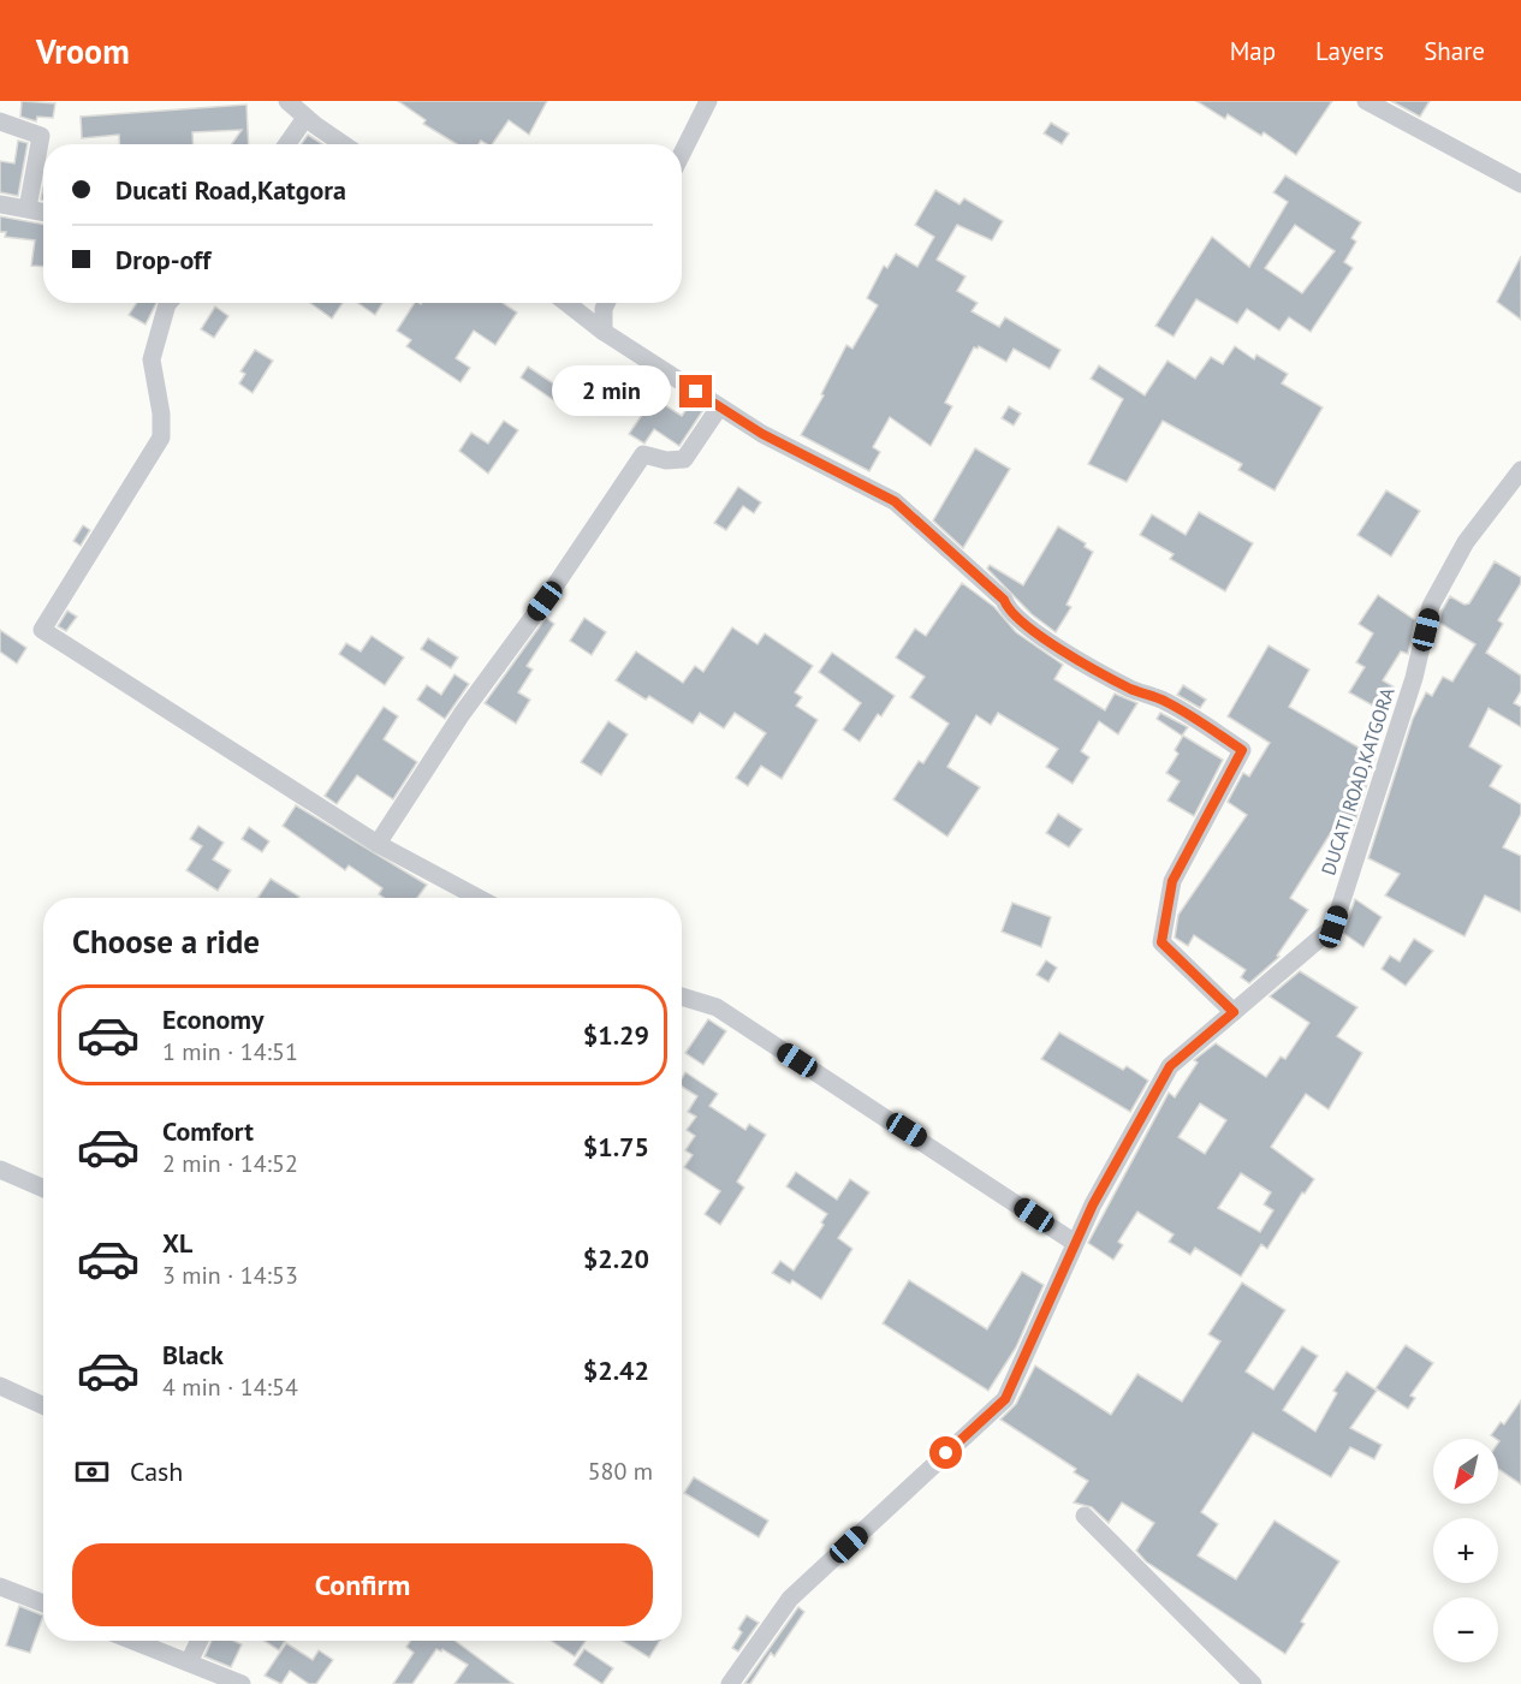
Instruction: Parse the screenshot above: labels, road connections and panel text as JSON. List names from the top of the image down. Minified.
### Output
{"streets":{"street":["DUCATI ROAD,KATGORA"]},"north":"bottom left","page":{"header":"Vroom","nav":["Map","Layers","Share"],"banner":["Ducati Road,Katgora","Drop-off"],"bubble":"2 min","heading":"Choose a ride","list":[{"name":"Economy","note":"1 min · 14:51","value":"$1.29"},{"name":"Comfort","note":"2 min · 14:52","value":"$1.75"},{"name":"XL","note":"3 min · 14:53","value":"$2.20"},{"name":"Black","note":"4 min · 14:54","value":"$2.42"}],"pay":["Cash","580 m"],"map_buttons":["+","−"],"buttons":"Confirm"}}
